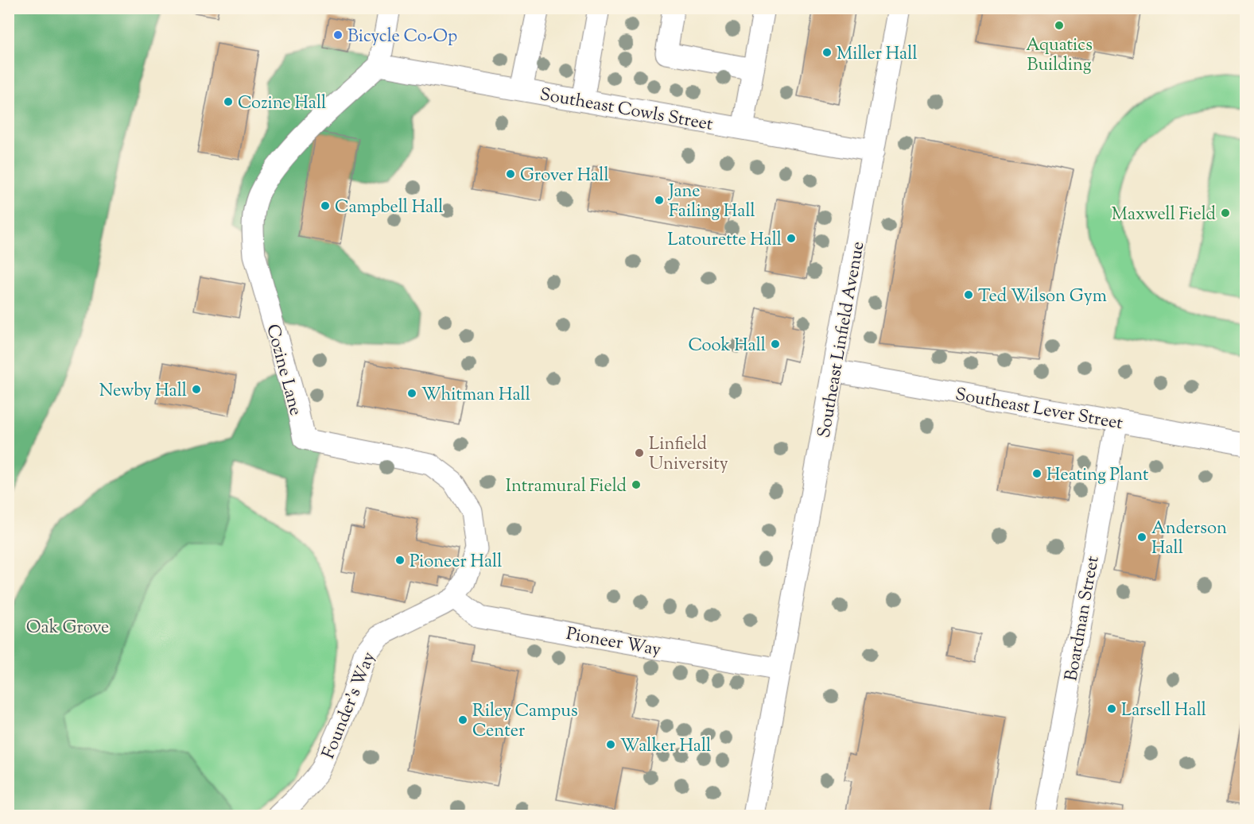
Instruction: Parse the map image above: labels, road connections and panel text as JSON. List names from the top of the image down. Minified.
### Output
{"streets":{"street":["Southeast Cowls Street","Southeast Linfield Avenue","Cozine Lane","Southeast Lever Street","Boardman Street","Pioneer Way","Founder's Way"]},"crossings":[["Southeast Cowls Street","Southeast Linfield Avenue"],["Southeast Cowls Street","Cozine Lane"],["Southeast Linfield Avenue","Southeast Lever Street"],["Southeast Linfield Avenue","Pioneer Way"],["Cozine Lane","Pioneer Way"],["Cozine Lane","Founder's Way"],["Southeast Lever Street","Boardman Street"],["Pioneer Way","Founder's Way"]],"parks":["Oak Grove"],"places":["Aquatics Building","Bicycle Co-Op","Miller Hall","Cozine Hall","Grover Hall","Jane Failing Hall","Campbell Hall","Maxwell Field","Latourette Hall","Ted Wilson Gym","Cook Hall","Newby Hall","Whitman Hall","Linfield University","Heating Plant","Intramural Field","Anderson Hall","Pioneer Hall","Larsell Hall","Riley Campus Center","Walker Hall"]}
